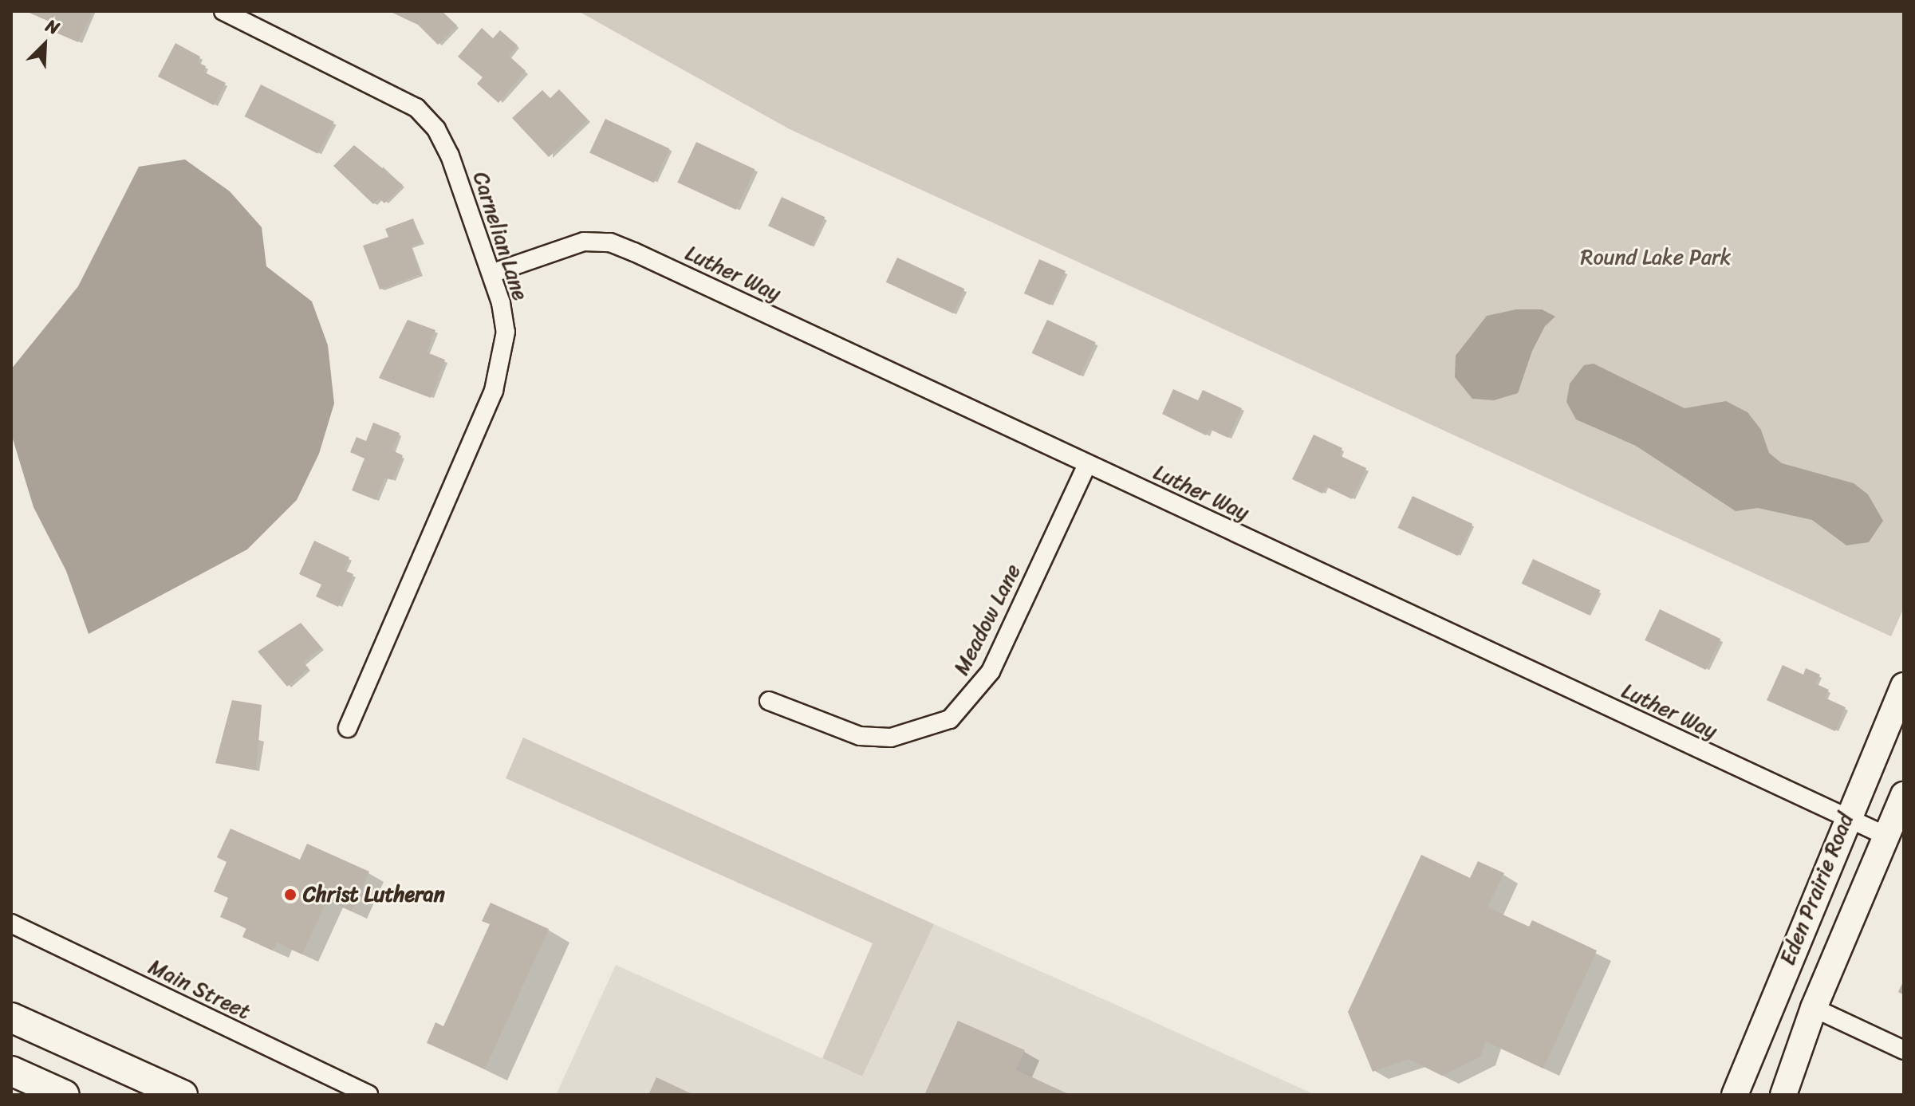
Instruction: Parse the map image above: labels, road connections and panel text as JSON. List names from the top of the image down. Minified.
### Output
{"streets":{"main road":["Eden Prairie Road"],"street":["Carnelian Lane","Luther Way","Meadow Lane","Main Street"]},"crossings":[["Carnelian Lane","Luther Way"],["Luther Way","Meadow Lane"],["Luther Way","Eden Prairie Road"]],"parks":["Round Lake Park"],"places":["Christ Lutheran"],"north":"top right"}
